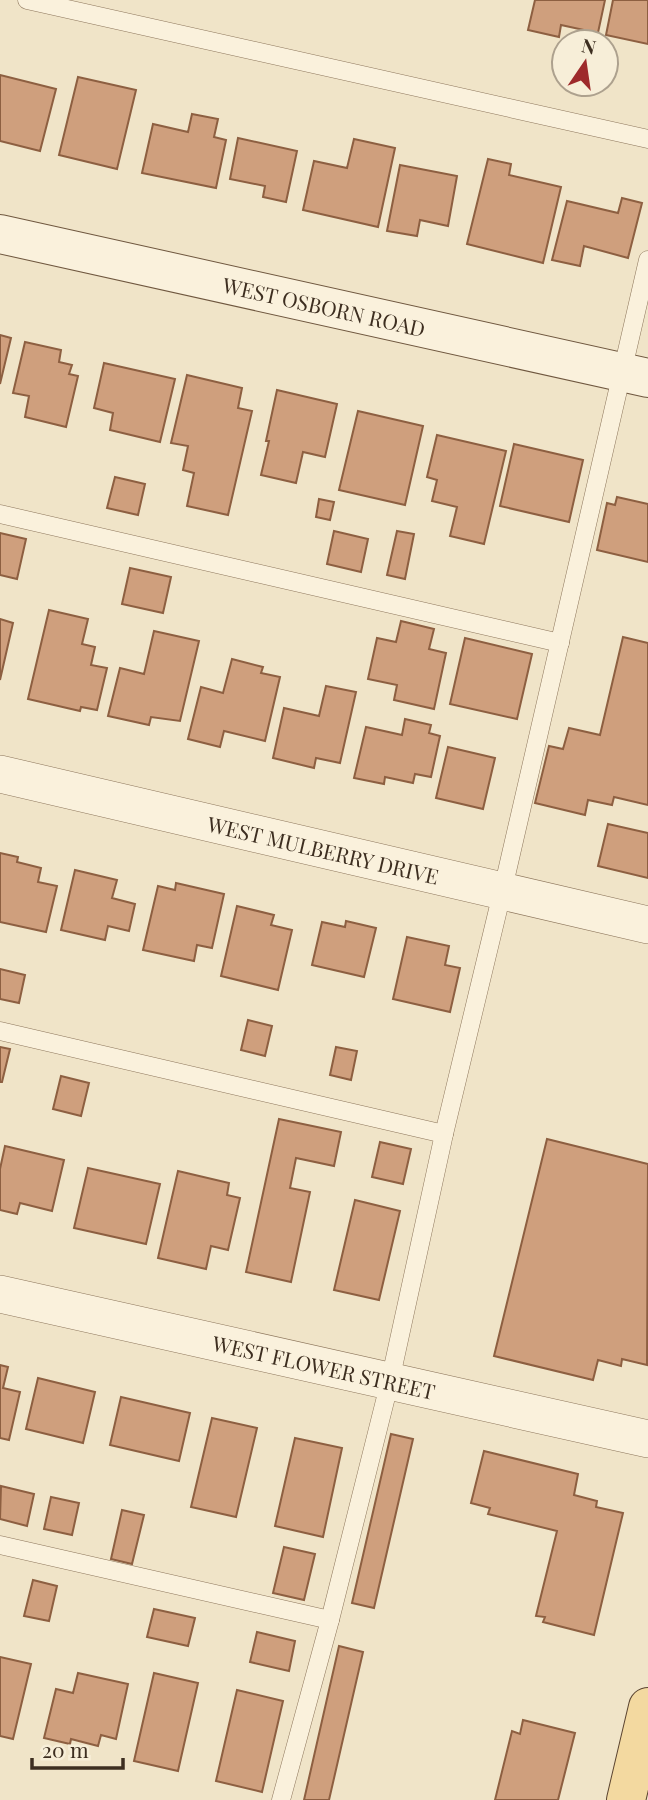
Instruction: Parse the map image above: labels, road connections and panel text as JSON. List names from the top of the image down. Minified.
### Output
{"streets":{"street":["WEST OSBORN ROAD","WEST MULBERRY DRIVE","WEST FLOWER STREET"]},"scale_bar":"20 m","north":"top"}
